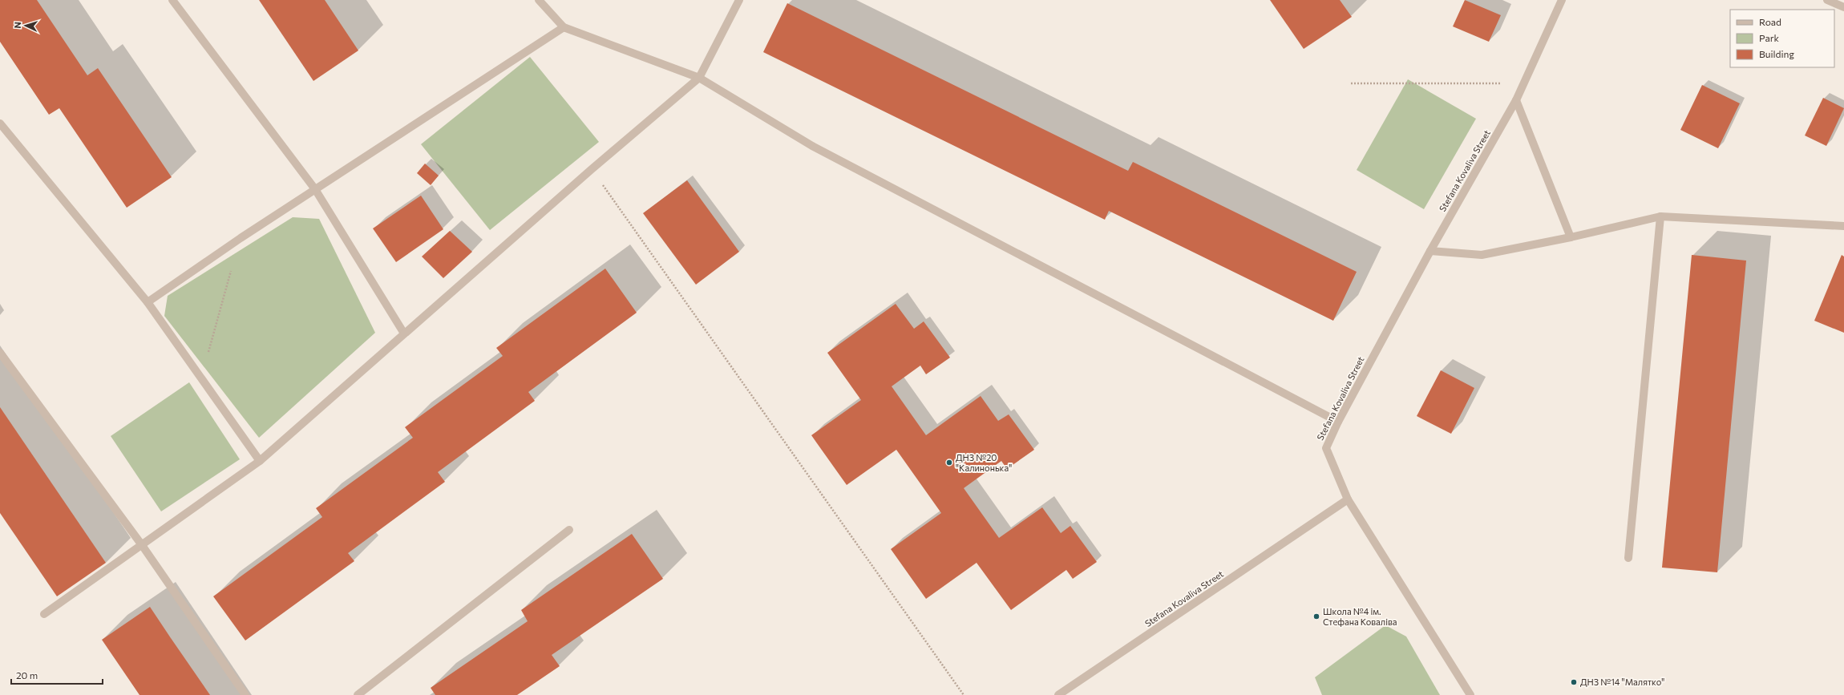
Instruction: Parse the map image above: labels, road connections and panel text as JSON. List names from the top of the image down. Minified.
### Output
{"streets":{"street":["Stefana Kovaliva Street"]},"places":["ДНЗ №20 \"Калинонька\"","Школа №4 ім. Стефана Коваліва","ДНЗ №14 \"Малятко\""],"legend":["Road","Park","Building"],"scale_bar":"20 m","north":"left"}
